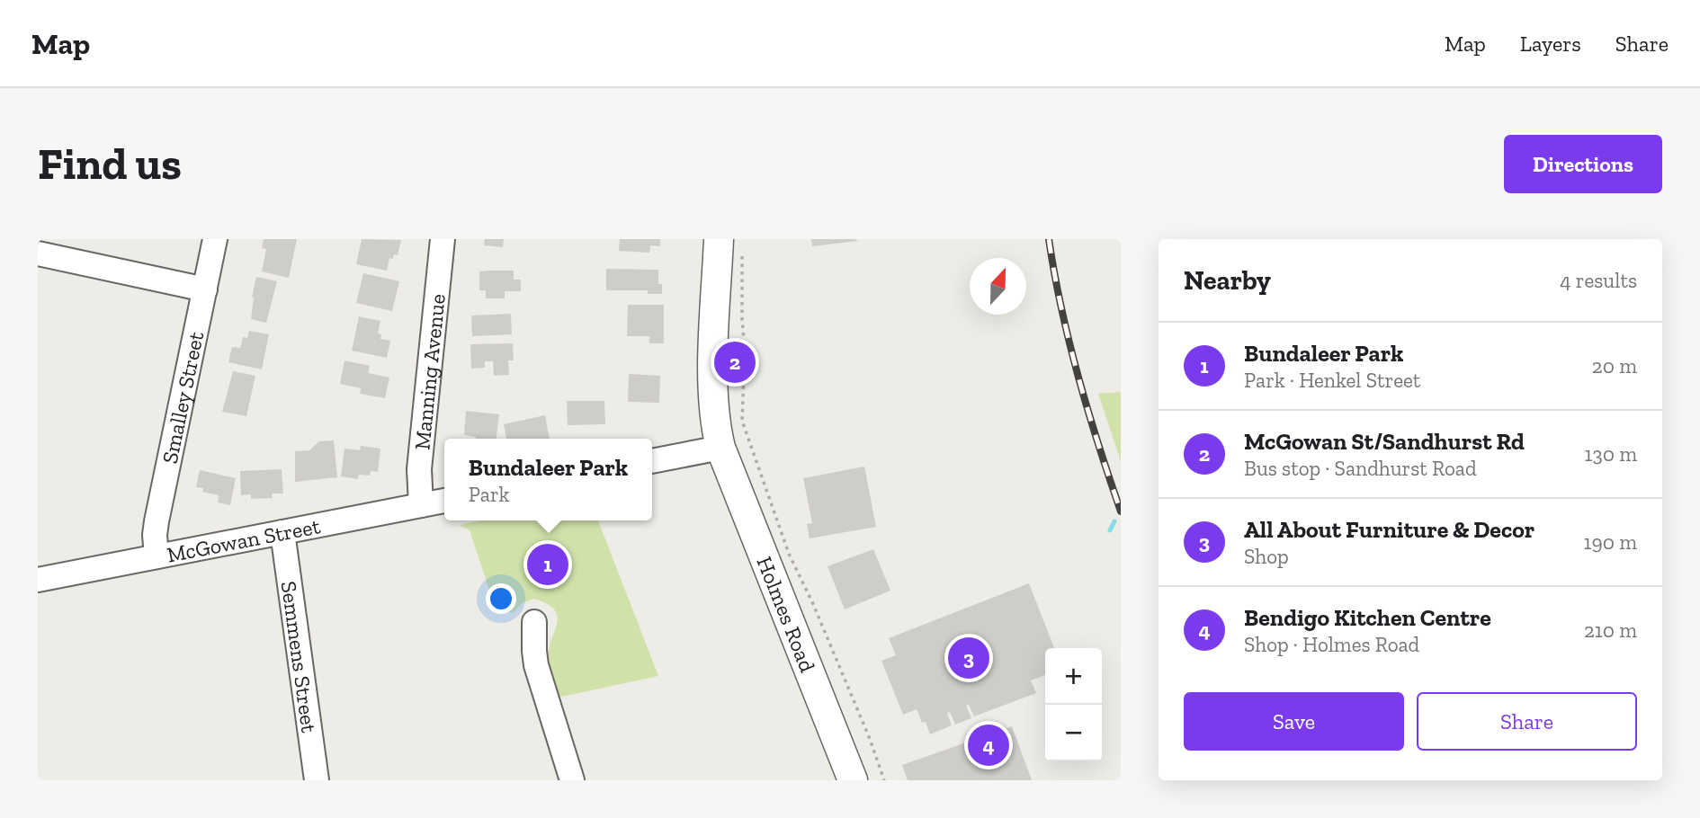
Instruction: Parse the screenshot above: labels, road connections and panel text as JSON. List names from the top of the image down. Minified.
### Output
{"streets":{"main road":["Holmes Road"],"street":["Manning Avenue","Smalley Street","McGowan Street","Semmens Street"]},"crossings":[["Manning Avenue","McGowan Street"],["Smalley Street","McGowan Street"],["McGowan Street","Semmens Street"]],"north":"top","page":{"header":"Map","nav":["Map","Layers","Share"],"buttons":["Directions",["Save","Share"]],"title":"Find us","heading":["Nearby","4 results"],"list":[{"mark":"1","name":"Bundaleer Park","note":"Park · Henkel Street","value":"20 m"},{"mark":"2","name":"McGowan St/Sandhurst Rd","note":"Bus stop · Sandhurst Road","value":"130 m"},{"mark":"3","name":"All About Furniture & Decor","note":"Shop","value":"190 m"},{"mark":"4","name":"Bendigo Kitchen Centre","note":"Shop · Holmes Road","value":"210 m"}],"pins":["2","1","3","4"],"popup":["Bundaleer Park","Park"],"map_buttons":["+","−"]}}
